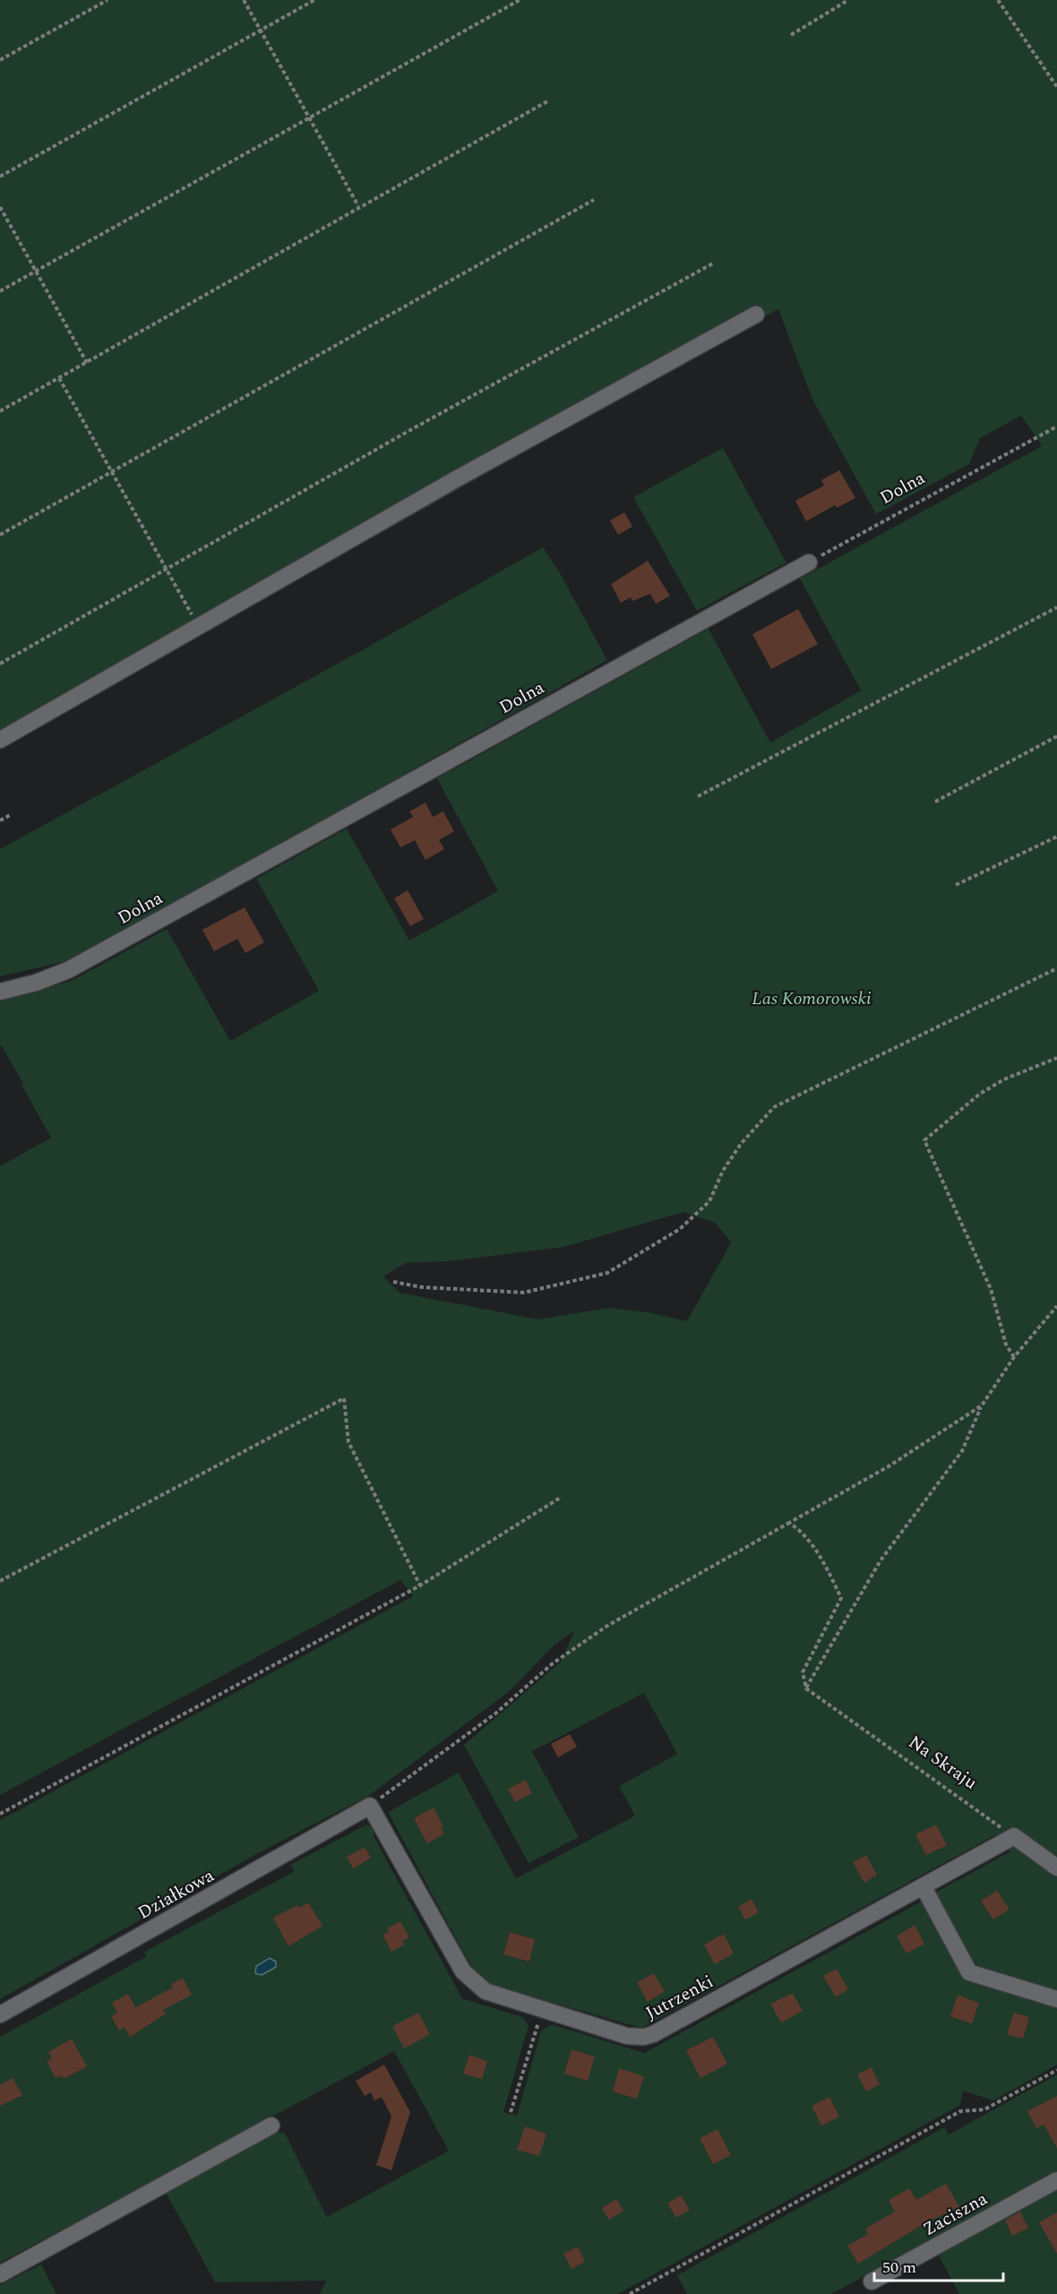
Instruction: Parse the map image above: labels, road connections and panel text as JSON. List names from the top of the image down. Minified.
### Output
{"streets":{"street":["Dolna","Działkowa","Jutrzenki","Zaciszna"],"path":["Na Skraju"]},"crossings":[["Na Skraju","Jutrzenki"],["Działkowa","Jutrzenki"]],"parks":["Las Komorowski"],"scale_bar":"50 m"}
